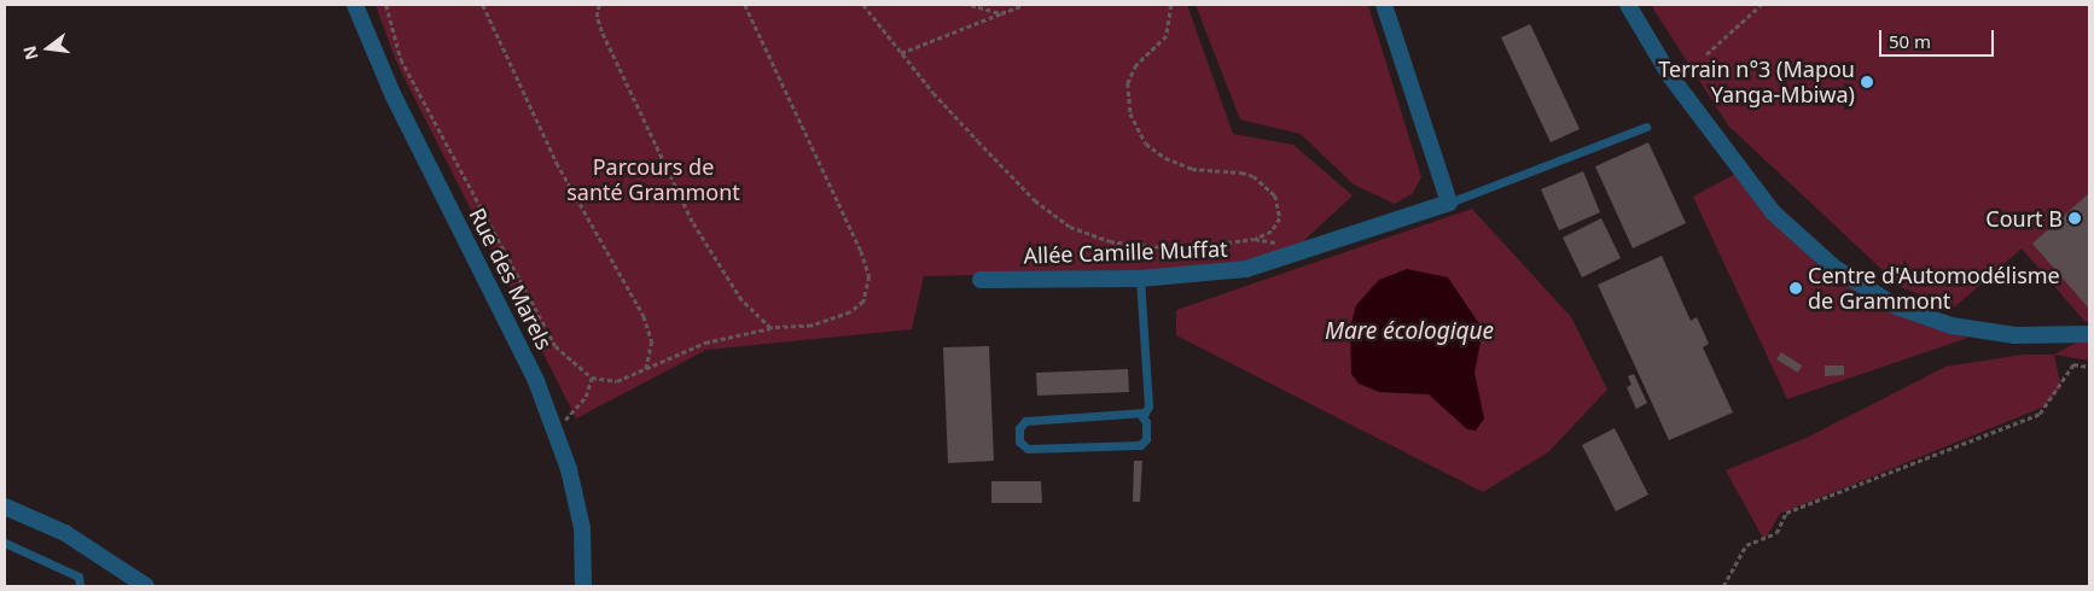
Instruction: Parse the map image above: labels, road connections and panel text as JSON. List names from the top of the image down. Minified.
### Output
{"streets":{"street":["Allée Camille Muffat","Rue des Marels"]},"water":["Mare écologique"],"parks":["Parcours de santé Grammont"],"places":["Terrain n°3 (Mapou Yanga-Mbiwa)","Court B","Centre d'Automodélisme de Grammont"],"scale_bar":"50 m","north":"left"}
